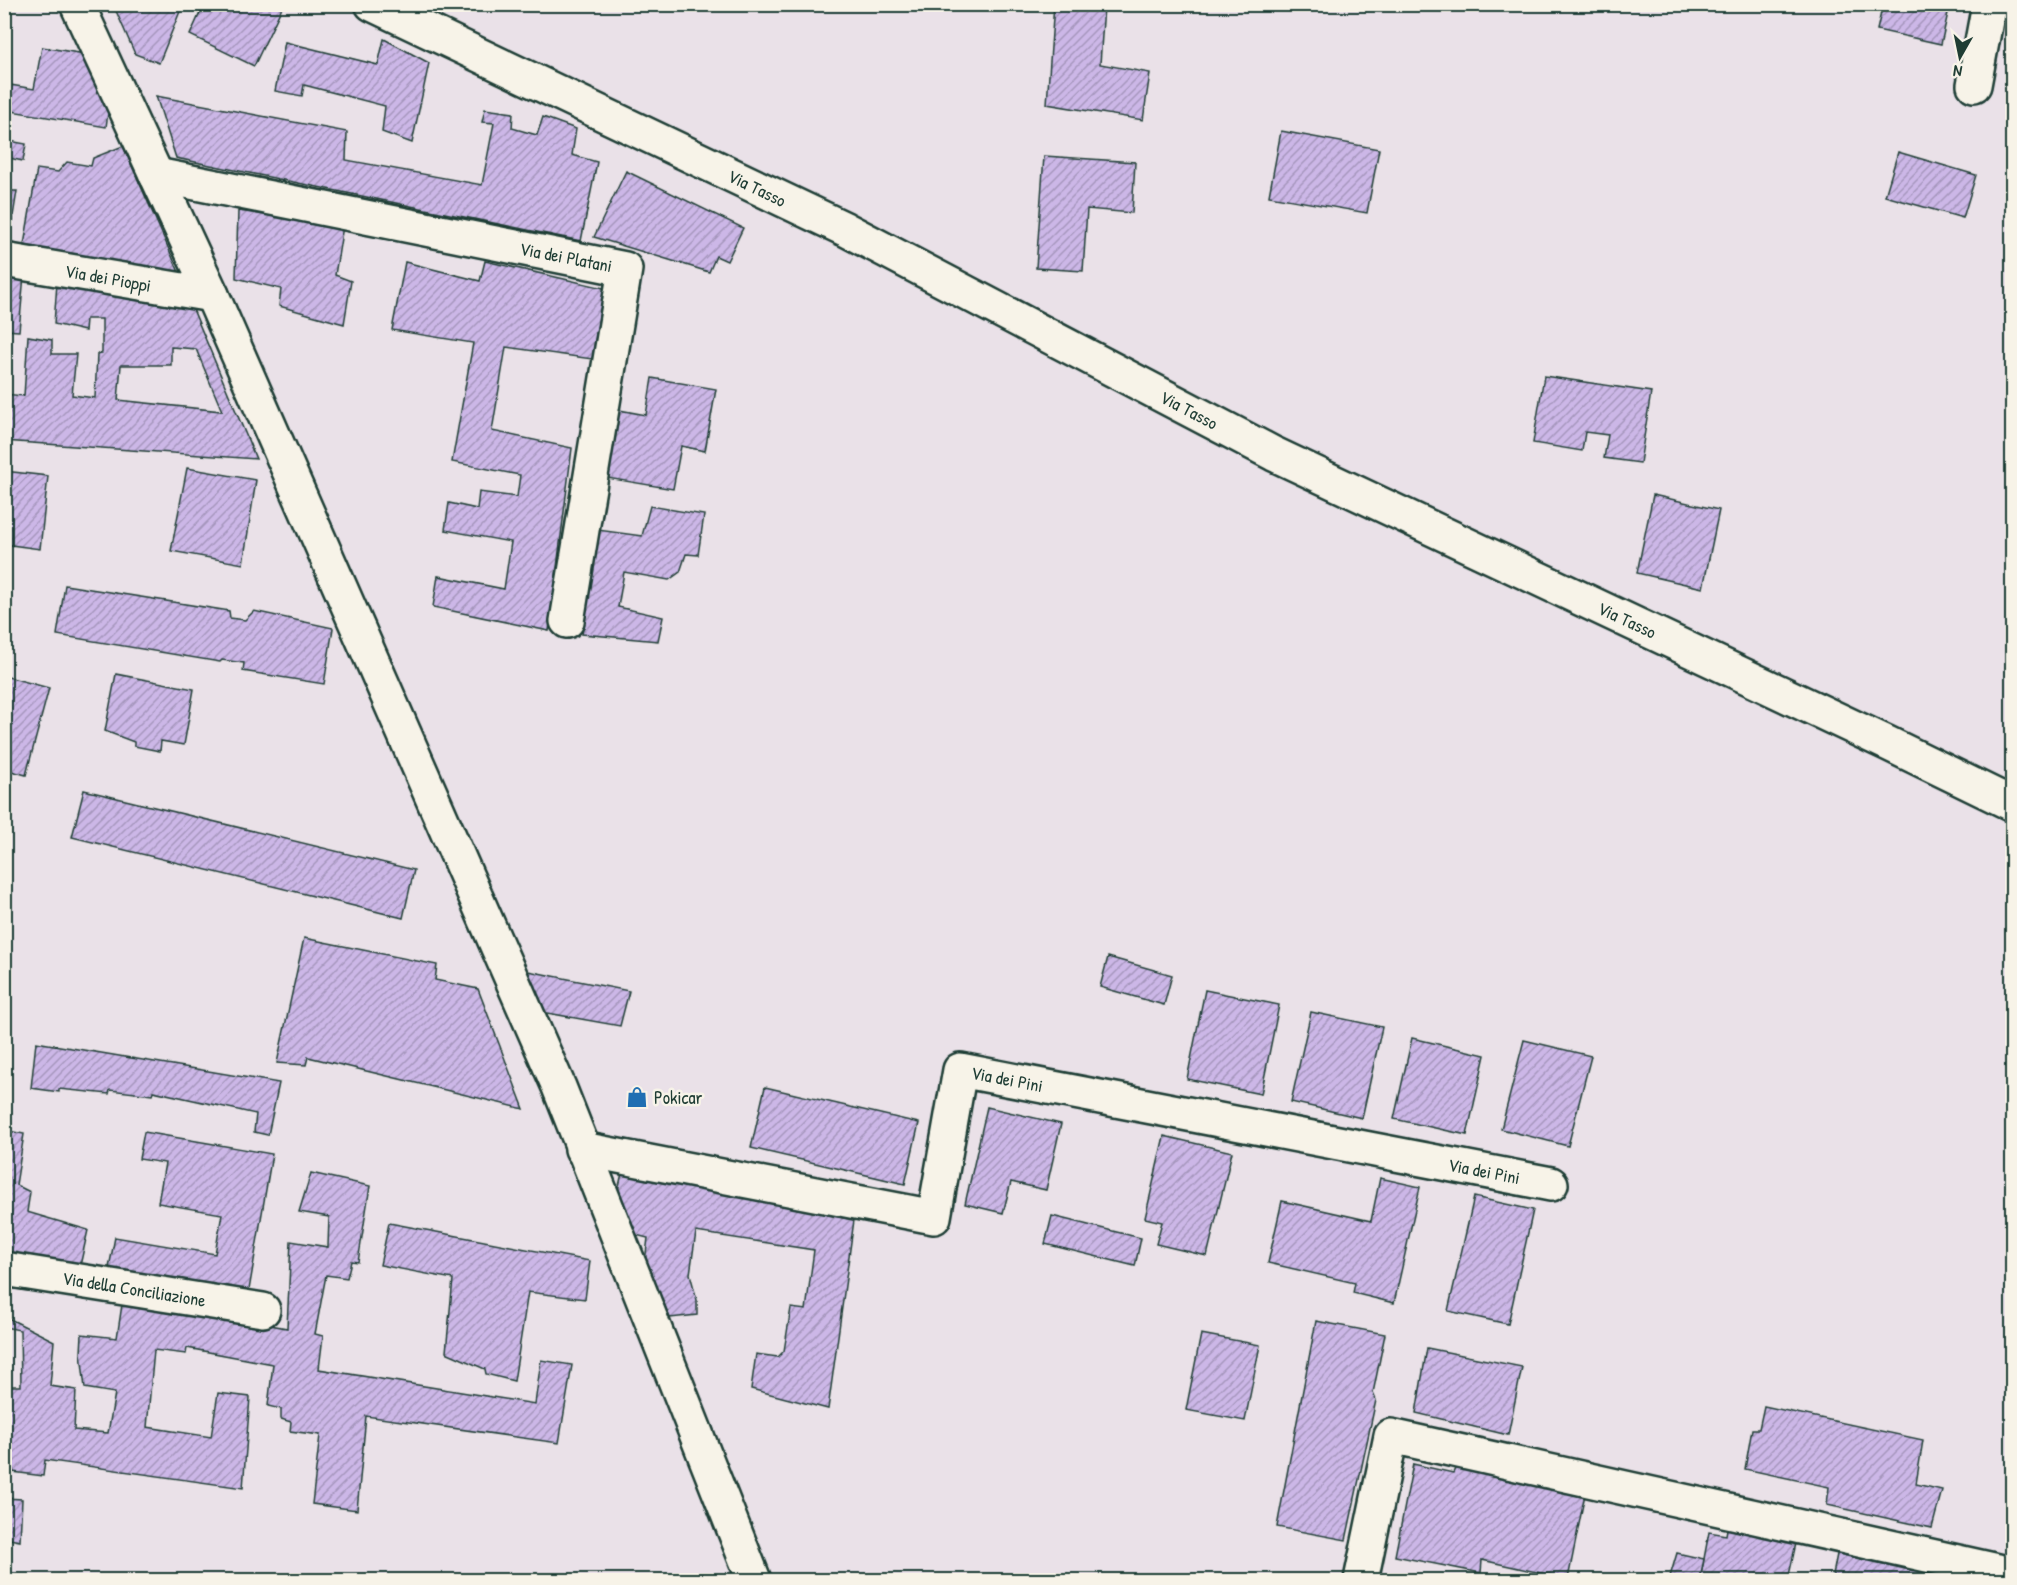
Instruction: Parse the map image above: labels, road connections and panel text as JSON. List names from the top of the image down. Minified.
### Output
{"streets":{"street":["Via Tasso","Via dei Platani","Via dei Pioppi","Via dei Pini","Via della Conciliazione"]},"places":{"shop":["Pokicar"]},"north":"bottom"}
